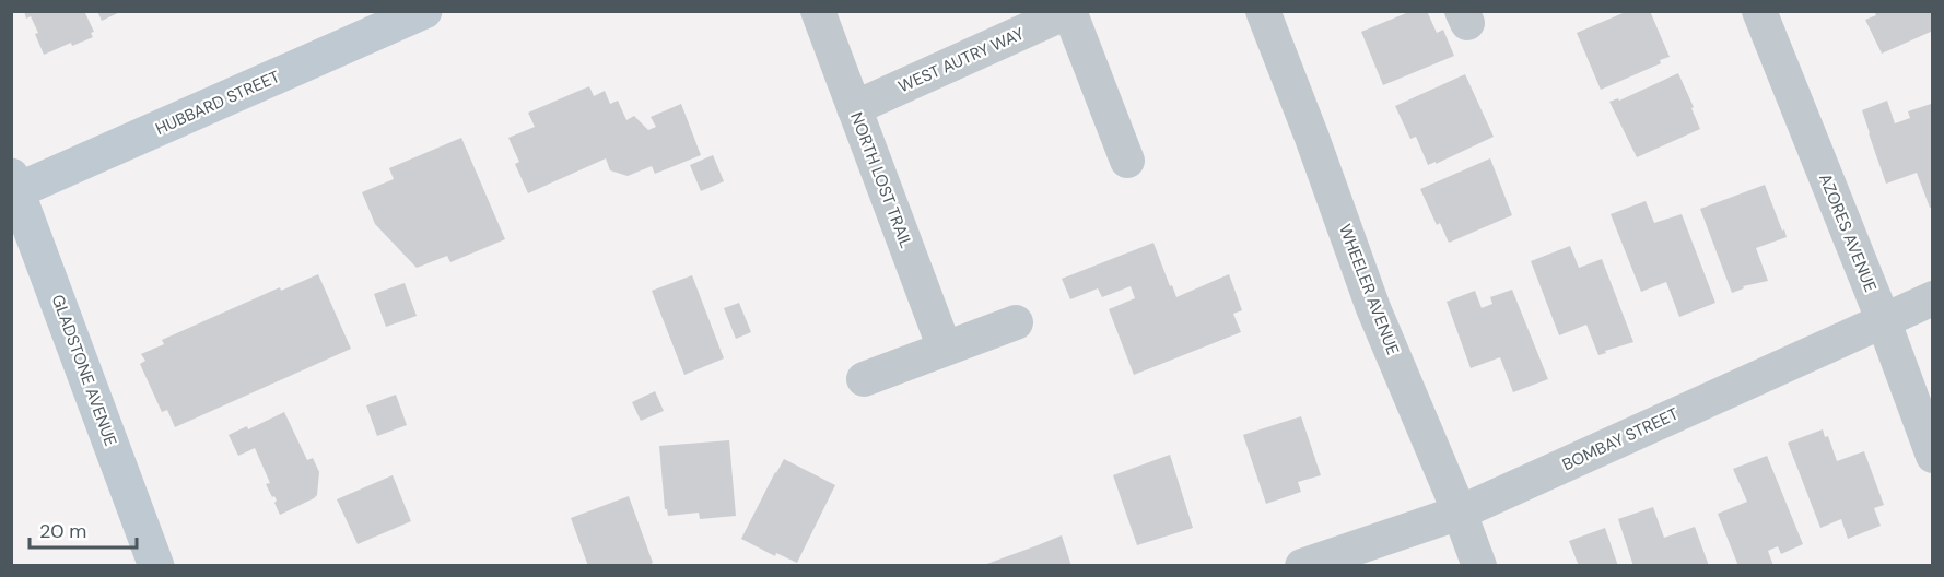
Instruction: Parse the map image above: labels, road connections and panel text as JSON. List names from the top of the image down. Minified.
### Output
{"streets":{"main road":["HUBBARD STREET","GLADSTONE AVENUE"],"street":["WEST AUTRY WAY","NORTH LOST TRAIL","AZORES AVENUE","WHEELER AVENUE","BOMBAY STREET"]},"crossings":[["WEST AUTRY WAY","NORTH LOST TRAIL"],["HUBBARD STREET","GLADSTONE AVENUE"],["AZORES AVENUE","BOMBAY STREET"],["WHEELER AVENUE","BOMBAY STREET"]],"scale_bar":"20 m"}
